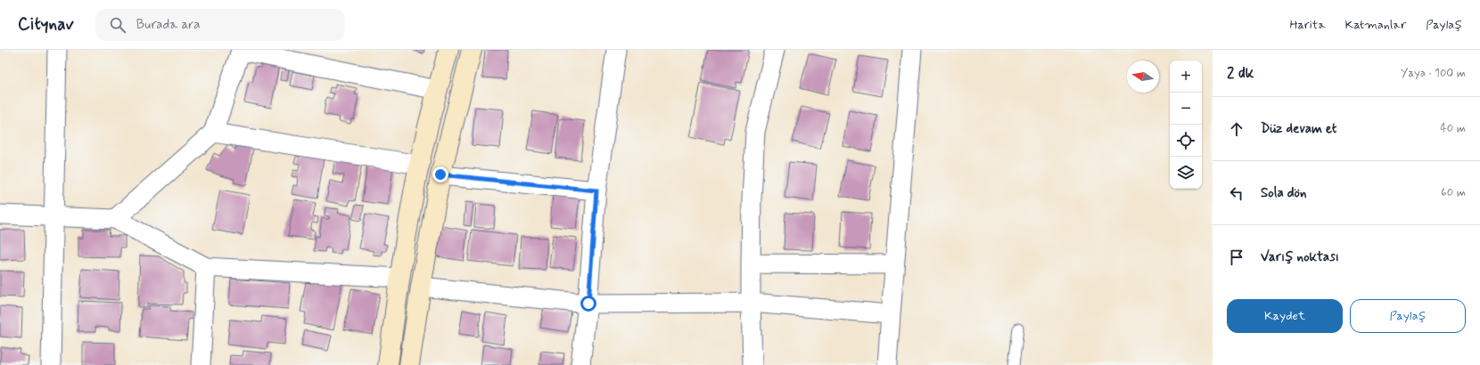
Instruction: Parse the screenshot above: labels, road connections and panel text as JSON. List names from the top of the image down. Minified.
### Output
{"north":"left","page":{"header":"Citynav","search":"Burada ara","nav":["Harita","Katmanlar","Paylaş"],"heading":["2 dk","Yaya · 100 m"],"map_buttons":["+","−"],"list":[["Düz devam et","40 m"],["Sola dön","60 m"],"Varış noktası"],"buttons":["Kaydet","Paylaş"]}}
